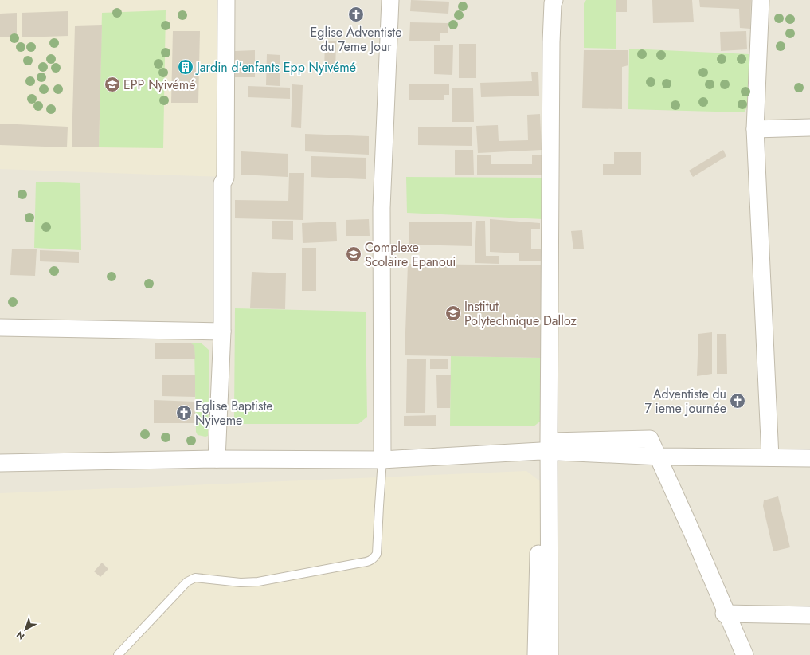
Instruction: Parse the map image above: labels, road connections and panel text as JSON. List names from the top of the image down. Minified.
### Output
{"places":{"church":["Eglise Adventiste du 7eme Jour","Adventiste du 7 ieme journée","Eglise Baptiste Nyiveme"],"building":["Jardin d'enfants Epp Nyivémé"],"school or university":["EPP Nyivémé","Complexe Scolaire Epanoui","Institut Polytechnique Dalloz"]},"north":"bottom left"}
